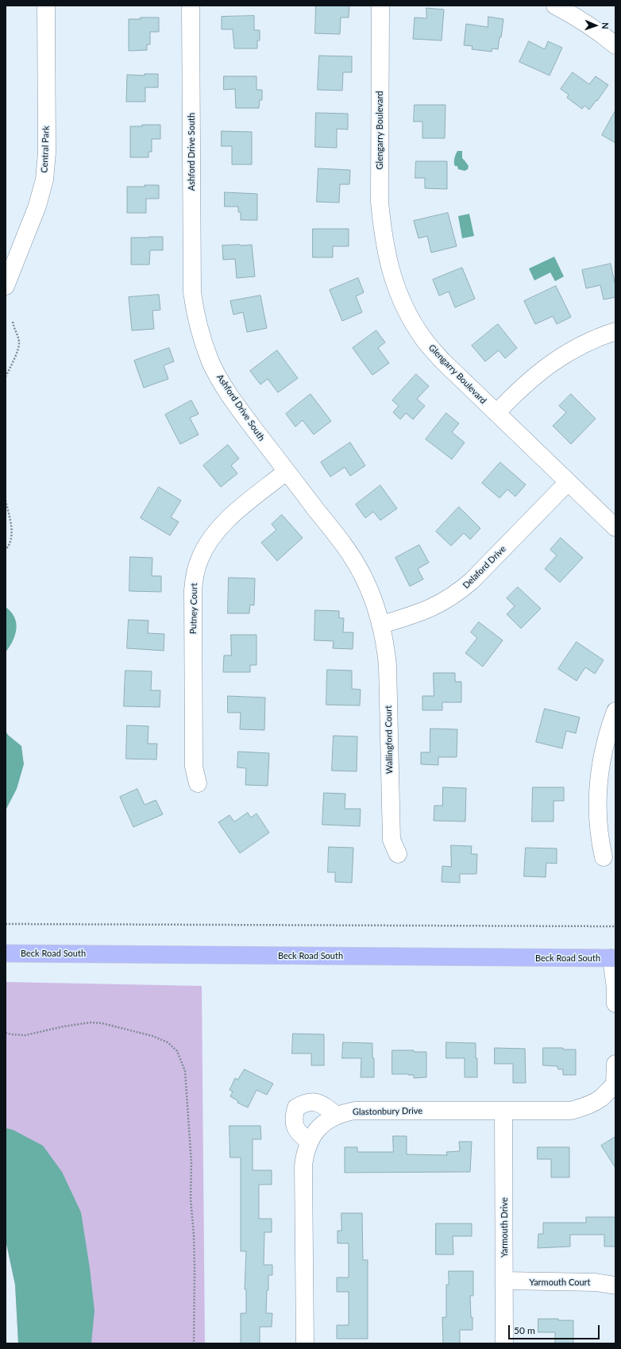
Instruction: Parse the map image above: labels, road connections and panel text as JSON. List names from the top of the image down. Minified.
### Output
{"streets":{"main road":["Beck Road South"],"street":["Glengarry Boulevard","Central Park","Ashford Drive South","Delaford Drive","Putney Court","Wallingford Court","Glastonbury Drive","Yarmouth Drive","Yarmouth Court"]},"crossings":[["Glengarry Boulevard","Delaford Drive"],["Ashford Drive South","Delaford Drive"],["Ashford Drive South","Putney Court"],["Ashford Drive South","Wallingford Court"],["Delaford Drive","Wallingford Court"],["Glastonbury Drive","Yarmouth Drive"],["Yarmouth Drive","Yarmouth Court"]],"scale_bar":"50 m","north":"right"}
